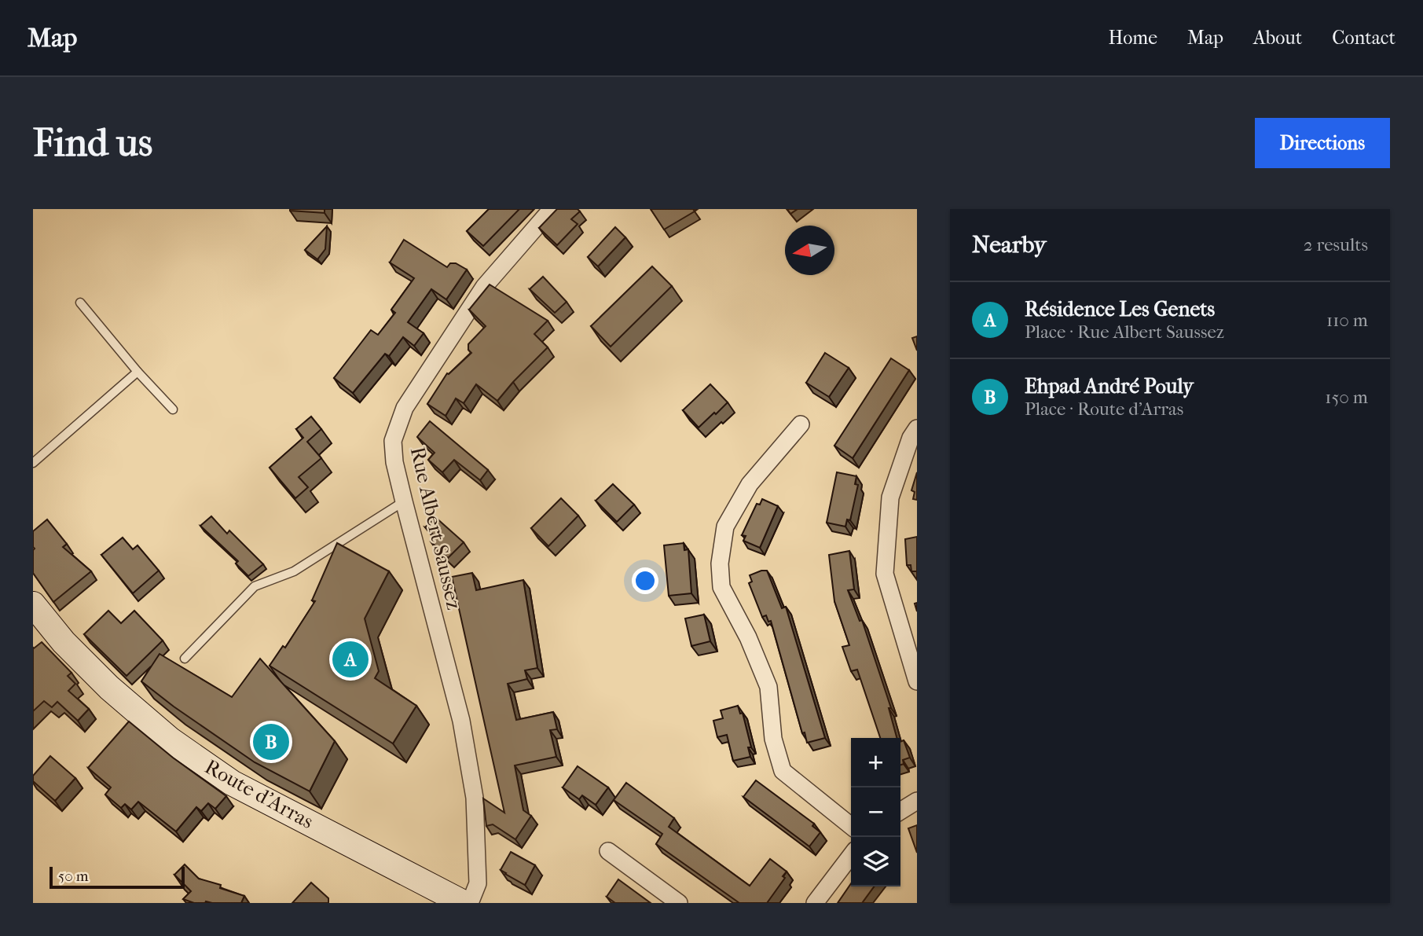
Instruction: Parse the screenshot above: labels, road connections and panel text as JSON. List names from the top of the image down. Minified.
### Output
{"streets":{"main road":["Route d'Arras"],"street":["Rue Albert Saussez"]},"scale_bar":"50 m","north":"left","page":{"header":"Map","nav":["Home","Map","About","Contact"],"buttons":"Directions","title":"Find us","heading":["Nearby","2 results"],"list":[{"mark":"A","name":"Résidence Les Genets","note":"Place · Rue Albert Saussez","value":"110 m"},{"mark":"B","name":"Ehpad André Pouly","note":"Place · Route d'Arras","value":"150 m"}],"pins":["A","B"],"map_buttons":["+","−"],"scale":"50 m"}}
